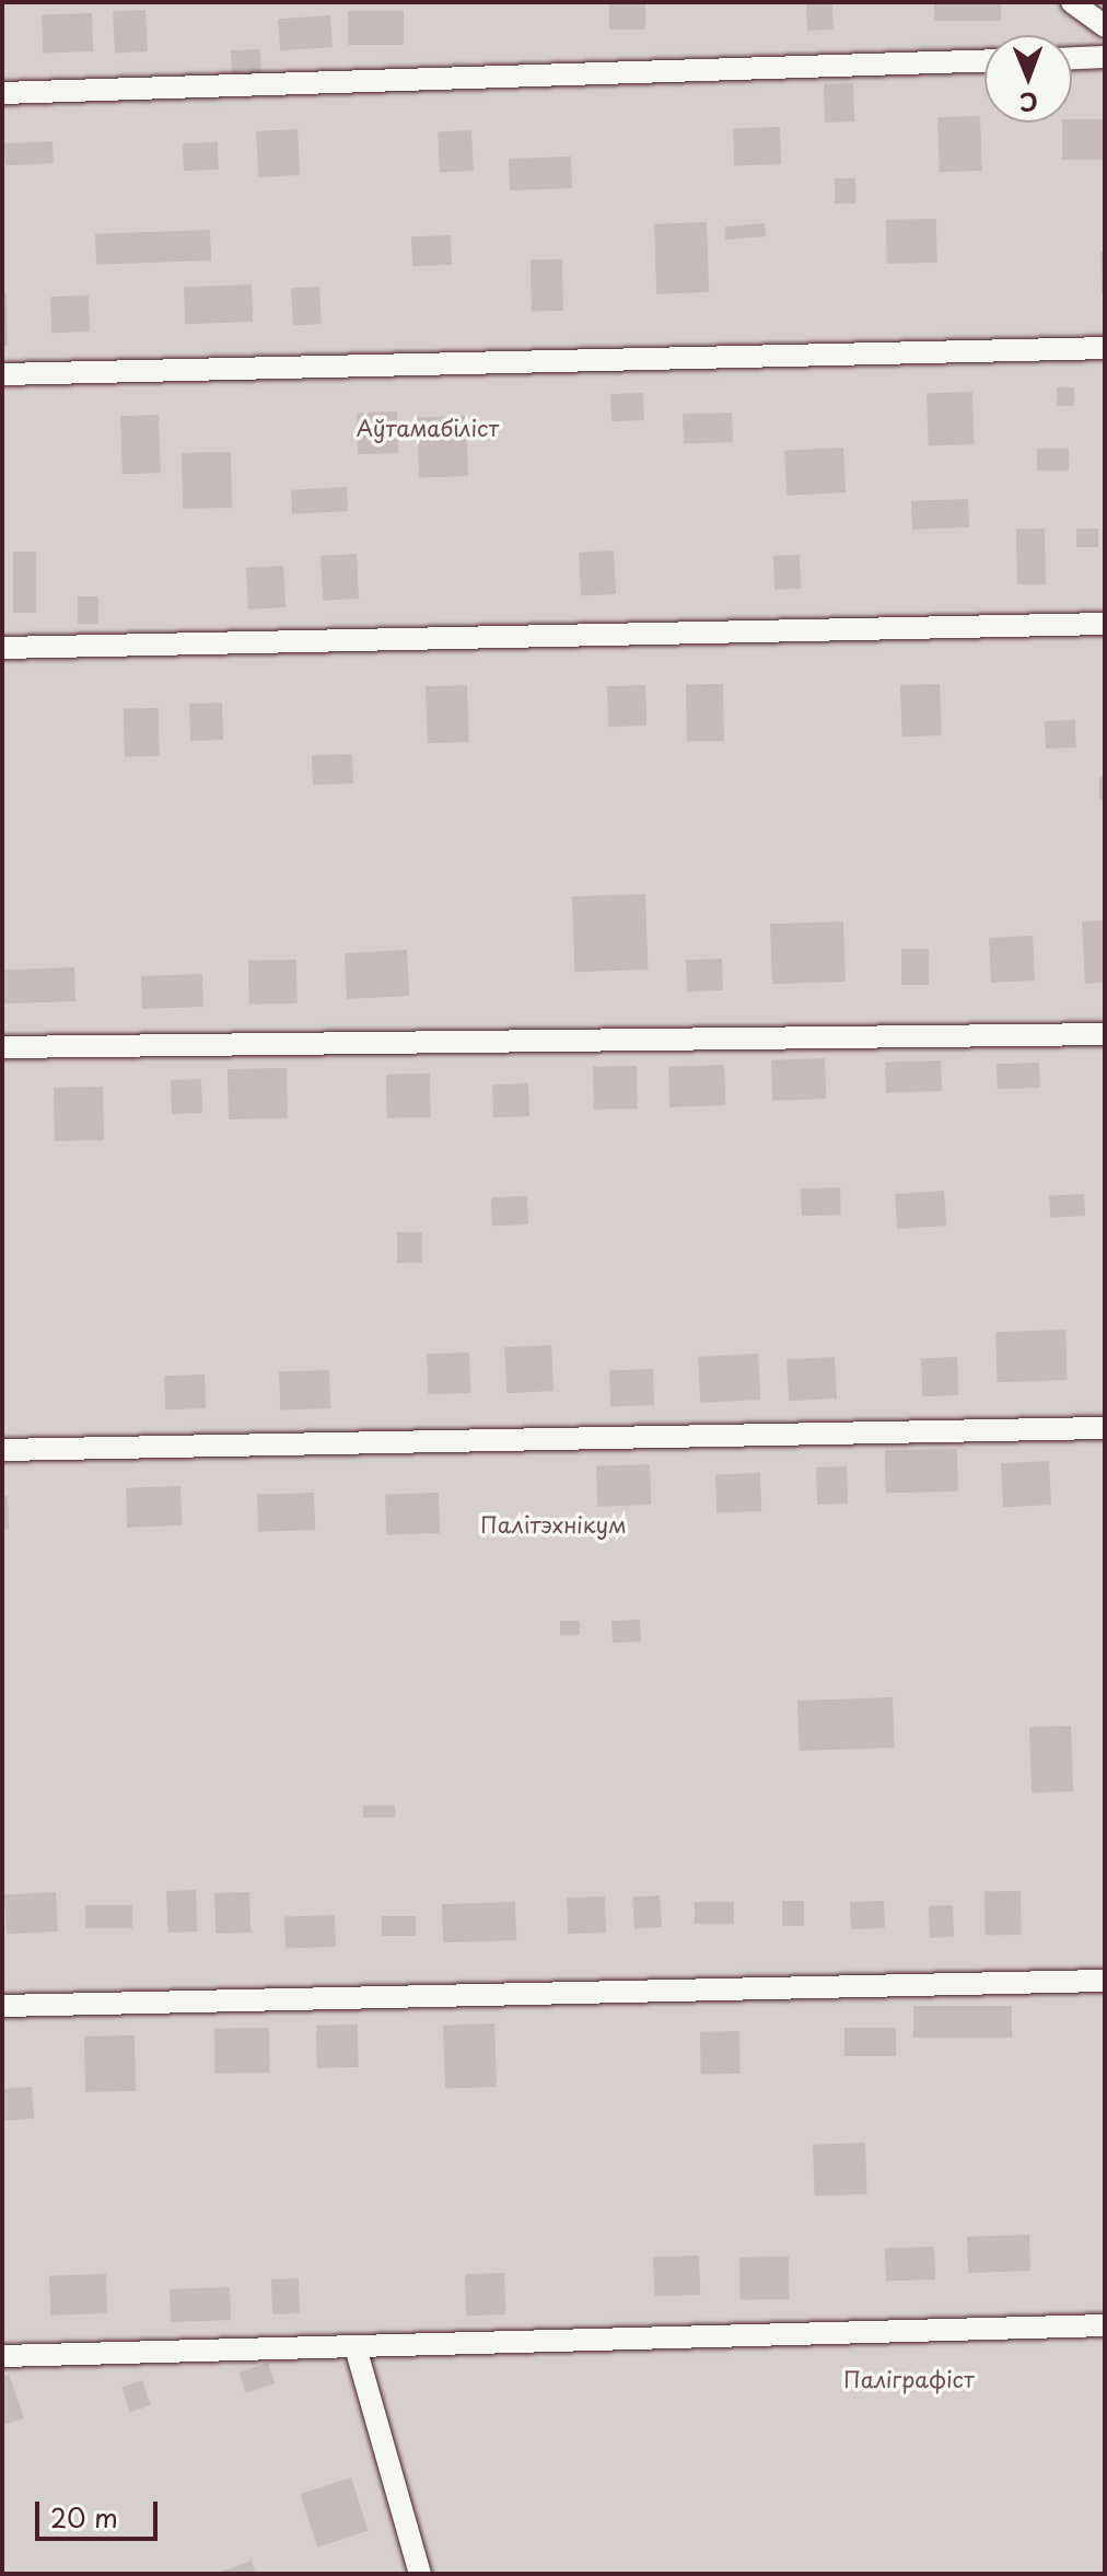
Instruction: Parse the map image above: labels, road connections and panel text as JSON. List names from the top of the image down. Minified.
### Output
{"parks":["Аўтамабіліст","Палітэхнікум","Паліграфіст"],"scale_bar":"20 m","north":"bottom"}
